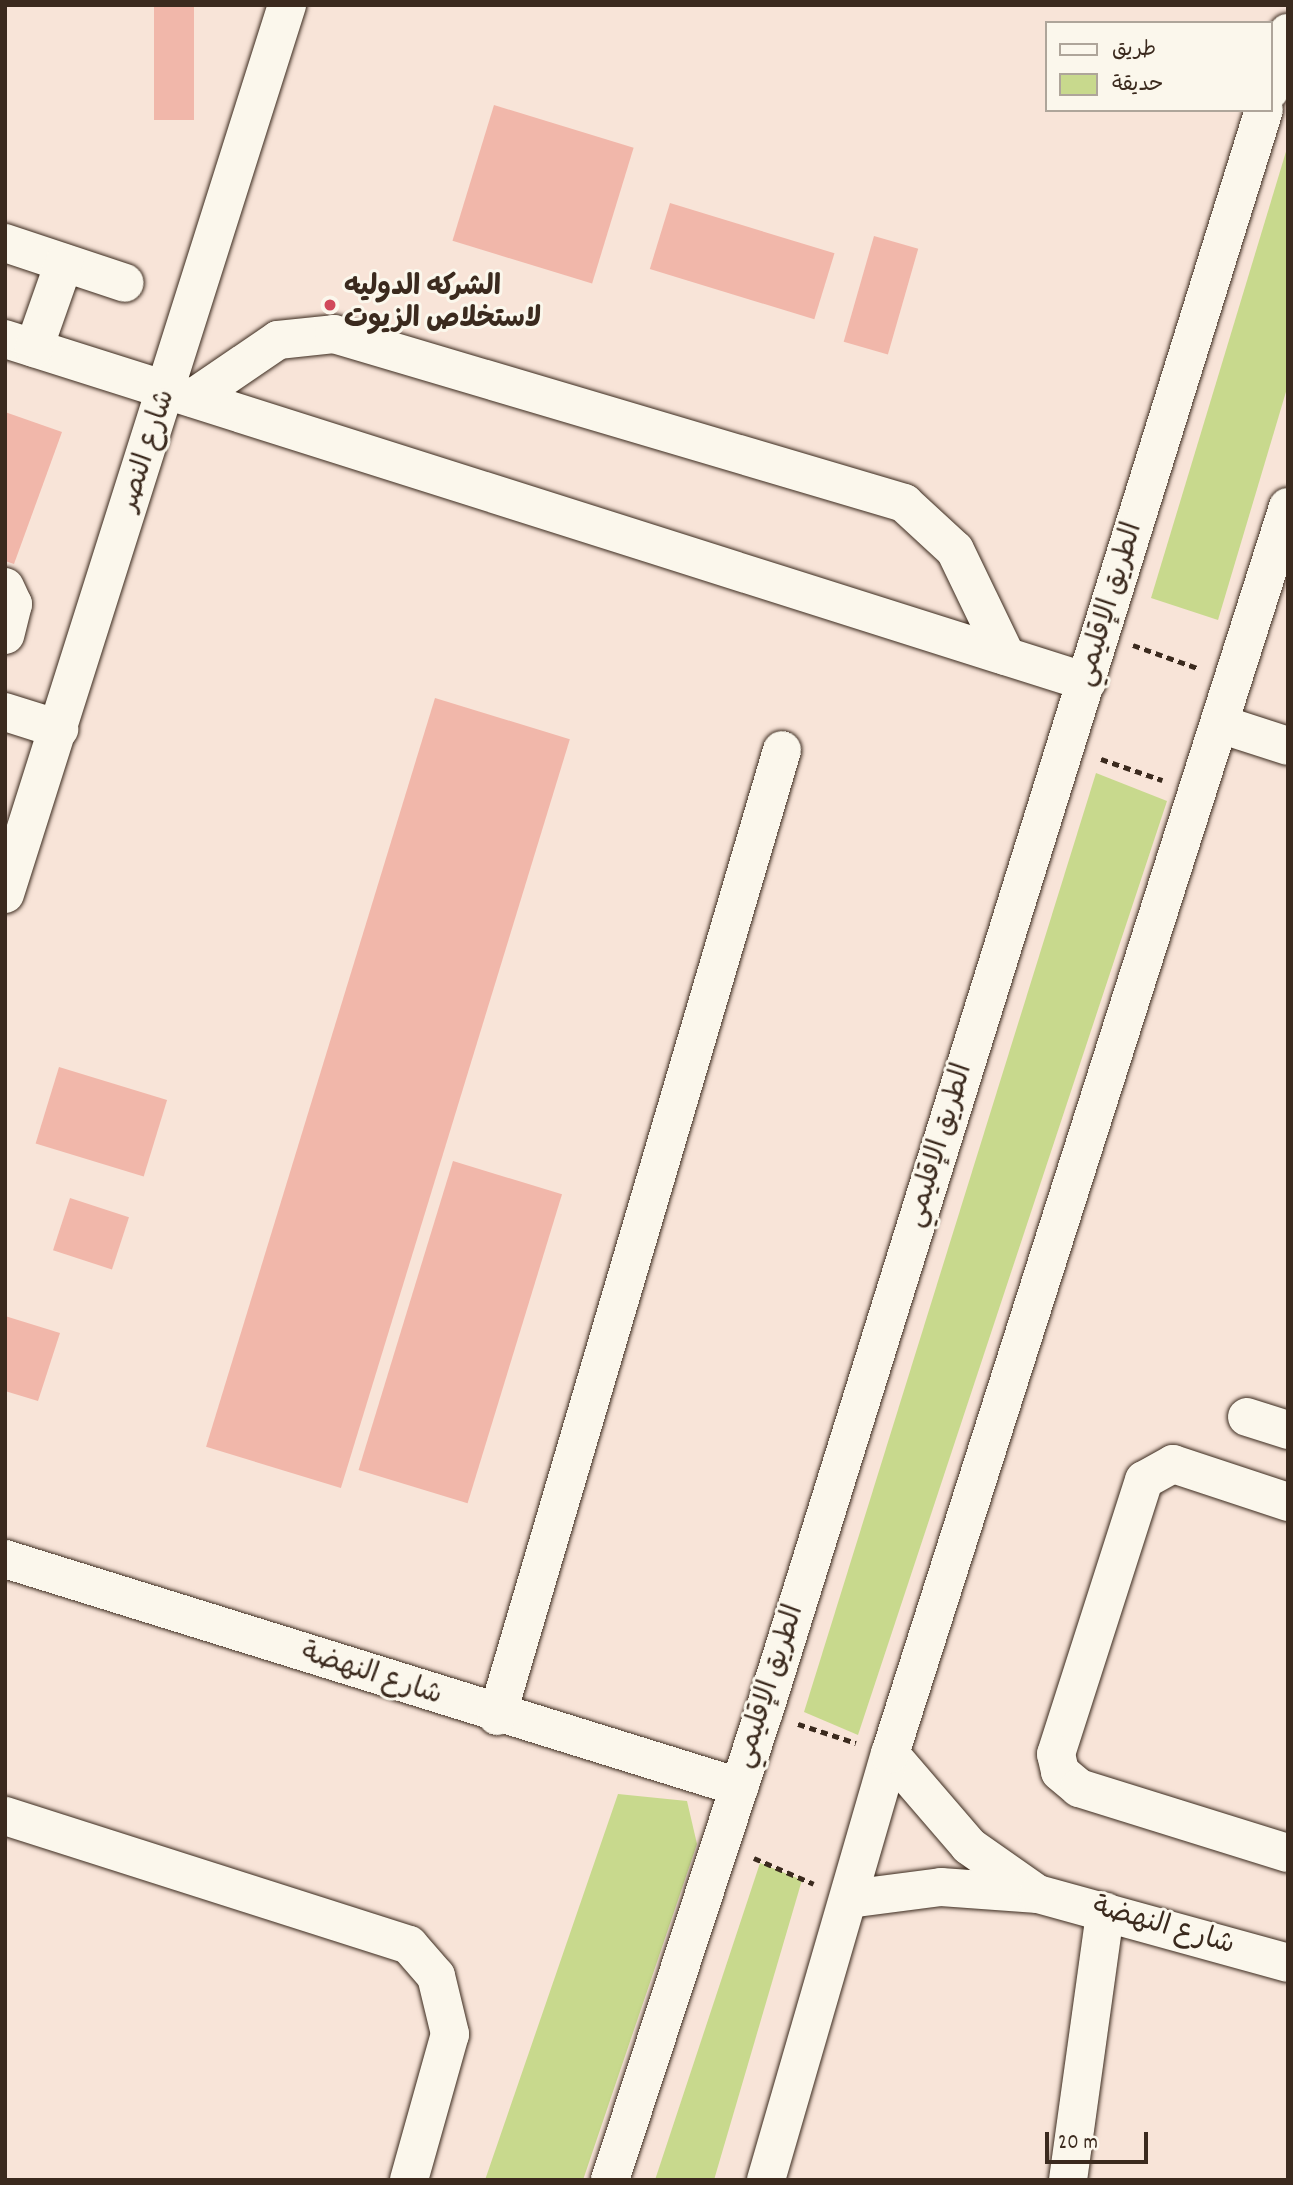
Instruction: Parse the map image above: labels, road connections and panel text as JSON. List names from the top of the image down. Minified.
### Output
{"streets":{"main road":["شارع النصر","الطريق الإقليمي","شارع النهضة"]},"crossings":[["الطريق الإقليمي","شارع النهضة"]],"places":["الشركه الدوليه لاستخلاص الزيوت"],"legend":["طريق","حديقة"],"scale_bar":"20 m"}
